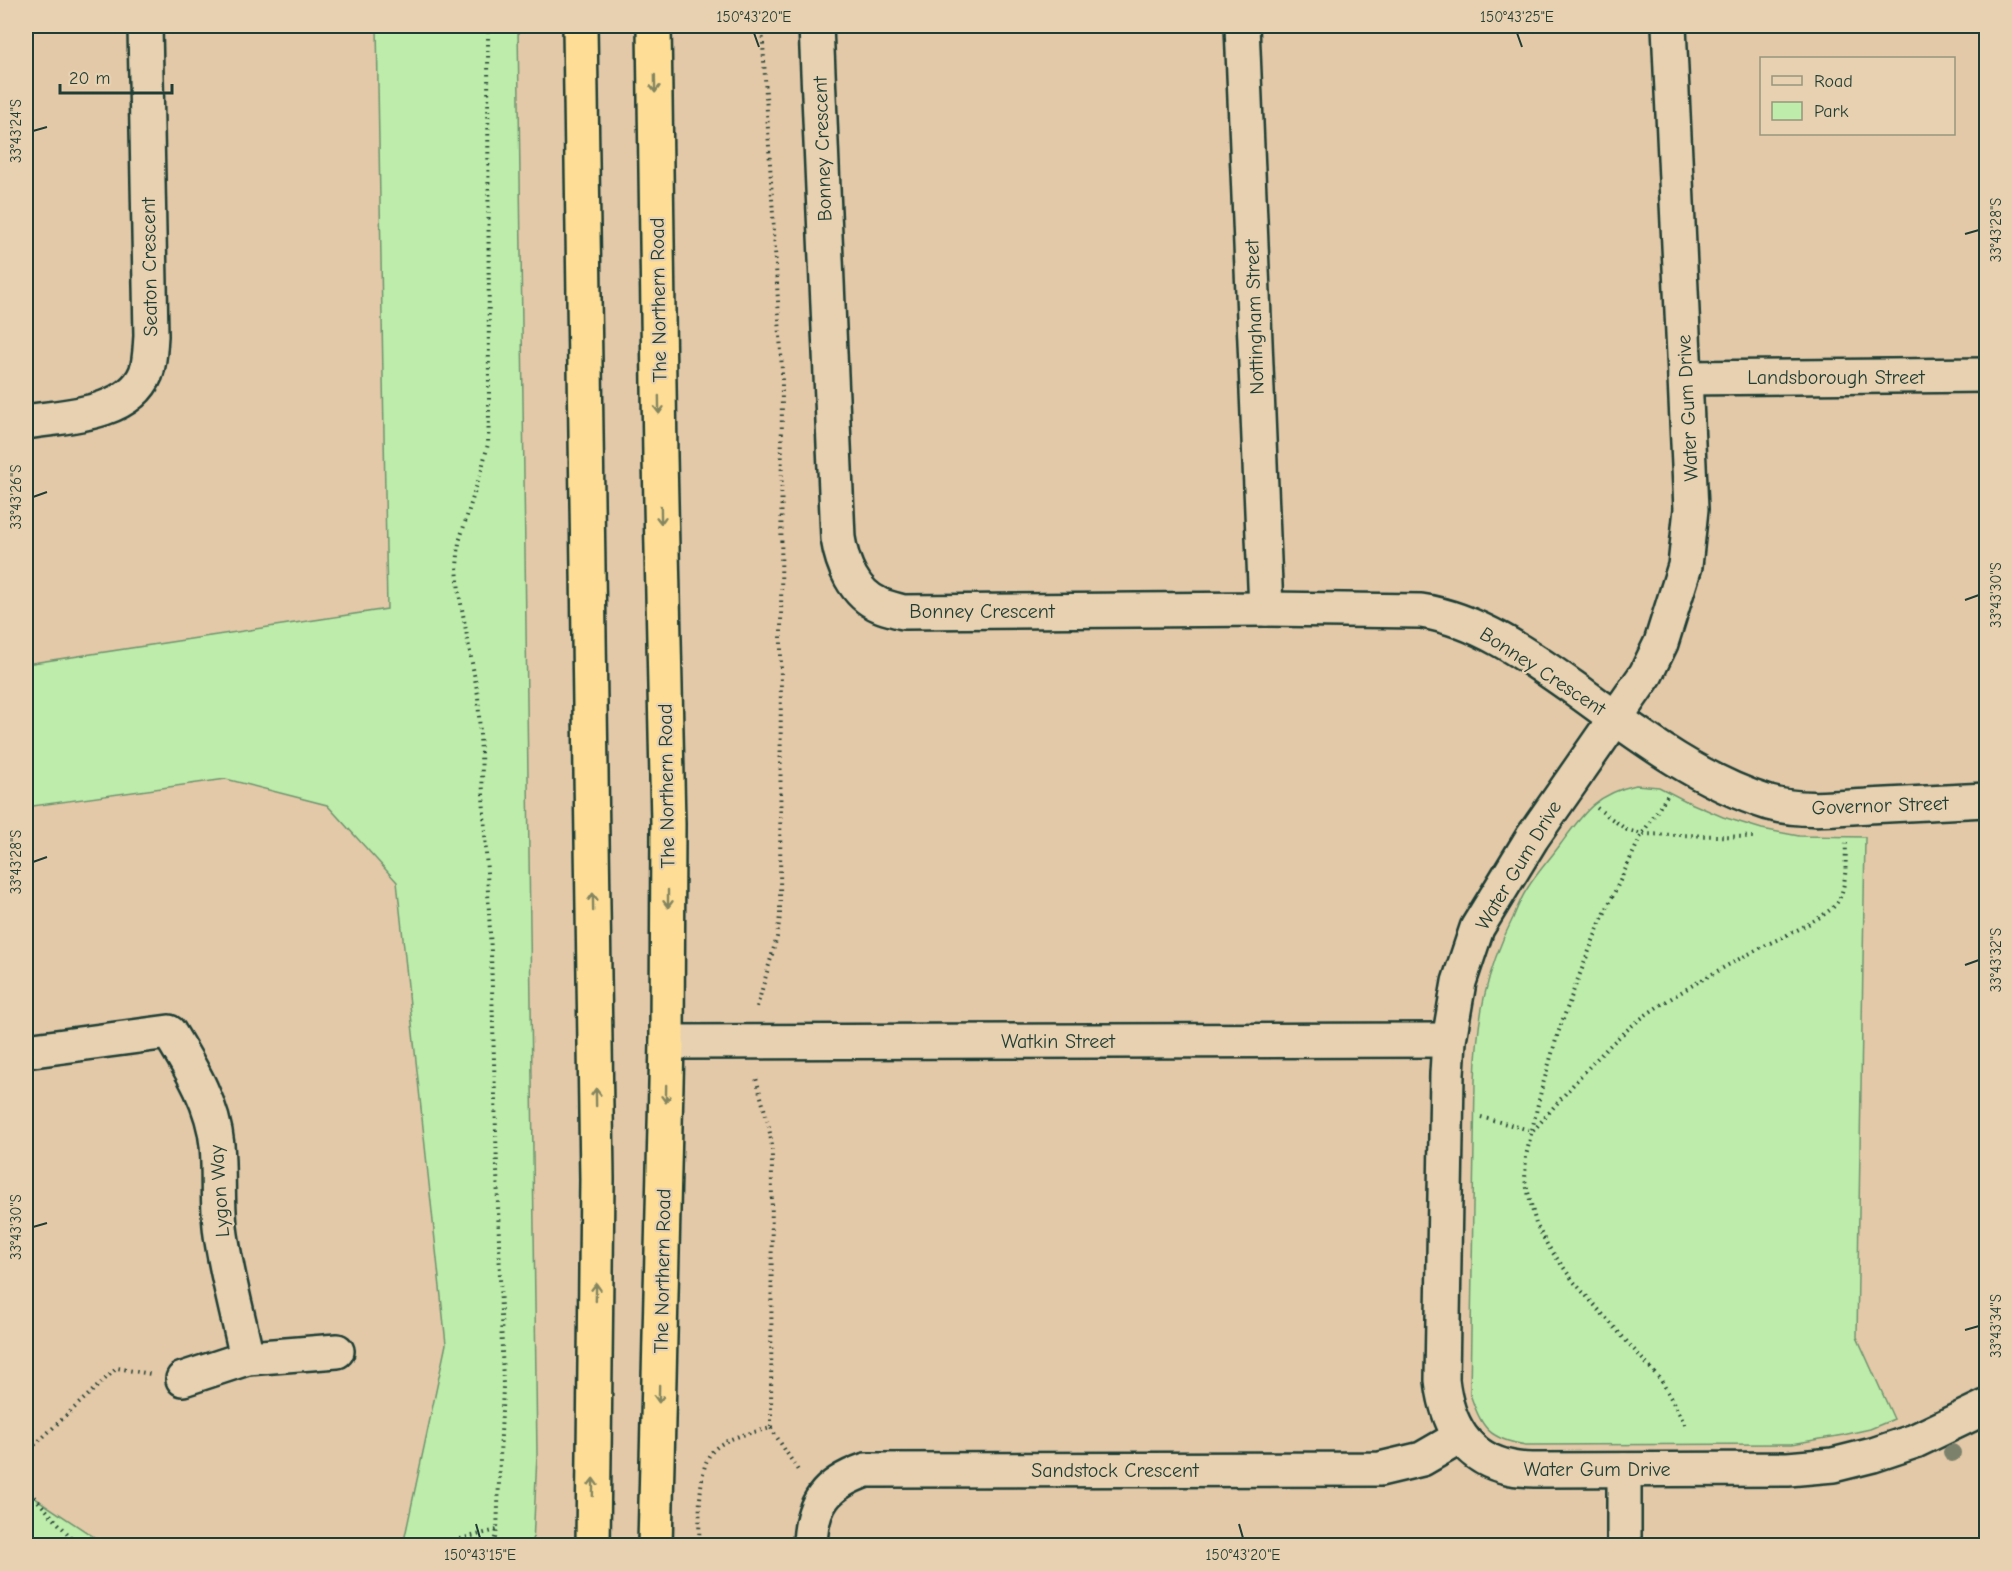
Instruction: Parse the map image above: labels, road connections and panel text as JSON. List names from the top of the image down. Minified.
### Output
{"streets":{"highway":["The Northern Road"],"street":["Bonney Crescent","Seaton Crescent","Nottingham Street","Landsborough Street","Water Gum Drive","Governor Street","Watkin Street","Lygon Way","Sandstock Crescent"]},"crossings":[["Bonney Crescent","Nottingham Street"],["Bonney Crescent","Water Gum Drive"],["Bonney Crescent","Governor Street"],["The Northern Road","Watkin Street"],["Landsborough Street","Water Gum Drive"],["Water Gum Drive","Governor Street"],["Water Gum Drive","Watkin Street"],["Water Gum Drive","Sandstock Crescent"]],"legend":["Road","Park"],"scale_bar":"20 m","coordinates":["150°43'20\"E","150°43'25\"E","33°43'24\"S","33°43'28\"S","33°43'26\"S","33°43'30\"S","33°43'32\"S","33°43'34\"S","150°43'15\"E"]}
